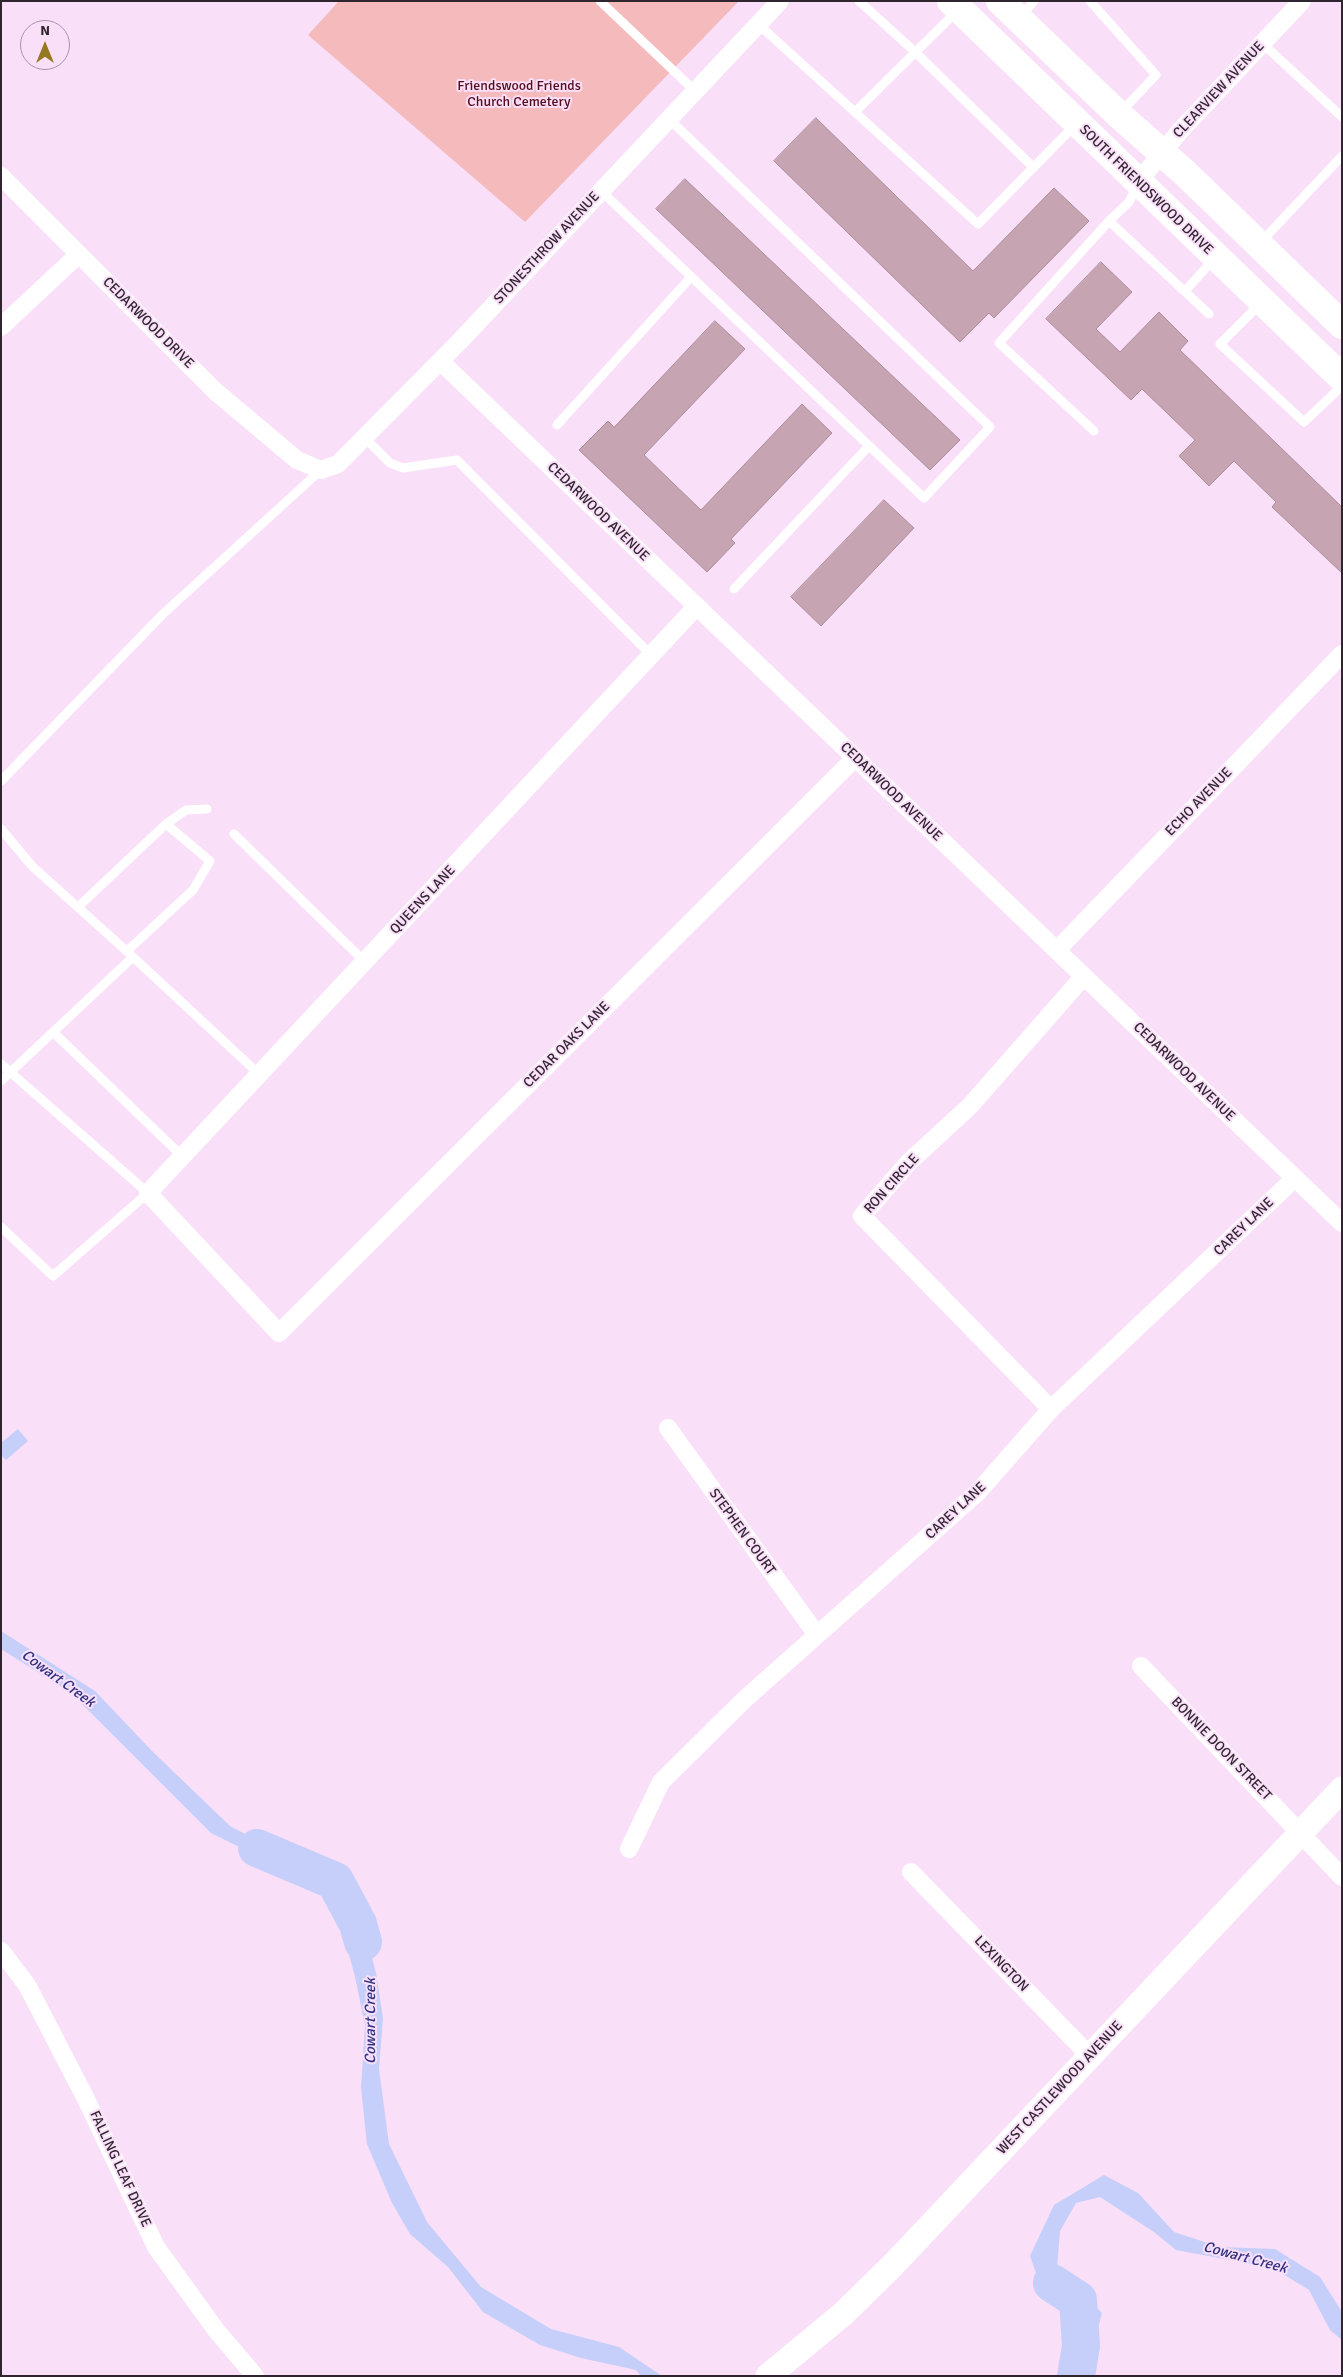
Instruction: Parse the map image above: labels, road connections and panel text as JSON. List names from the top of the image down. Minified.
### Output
{"streets":{"main road":["SOUTH FRIENDSWOOD DRIVE"],"street":["CLEARVIEW AVENUE","STONESTHROW AVENUE","CEDARWOOD DRIVE","CEDARWOOD AVENUE","ECHO AVENUE","QUEENS LANE","CEDAR OAKS LANE","RON CIRCLE","CAREY LANE","STEPHEN COURT","BONNIE DOON STREET","LEXINGTON","WEST CASTLEWOOD AVENUE","FALLING LEAF DRIVE"]},"crossings":[["CLEARVIEW AVENUE","SOUTH FRIENDSWOOD DRIVE"],["STONESTHROW AVENUE","CEDARWOOD DRIVE"],["STONESTHROW AVENUE","CEDARWOOD AVENUE"],["CEDARWOOD AVENUE","ECHO AVENUE"],["CEDARWOOD AVENUE","QUEENS LANE"],["CEDARWOOD AVENUE","CEDAR OAKS LANE"],["CEDARWOOD AVENUE","RON CIRCLE"],["CEDARWOOD AVENUE","CAREY LANE"],["QUEENS LANE","CEDAR OAKS LANE"],["RON CIRCLE","CAREY LANE"],["CAREY LANE","STEPHEN COURT"],["BONNIE DOON STREET","WEST CASTLEWOOD AVENUE"],["LEXINGTON","WEST CASTLEWOOD AVENUE"]],"water":["Cowart Creek"],"parks":["Friendswood Friends Church Cemetery"],"north":"top"}
